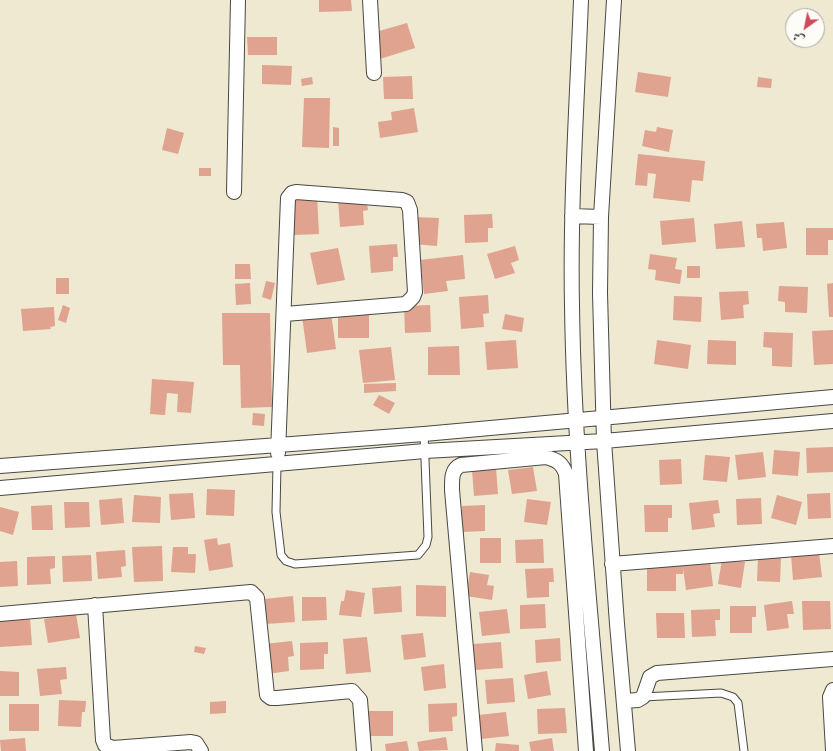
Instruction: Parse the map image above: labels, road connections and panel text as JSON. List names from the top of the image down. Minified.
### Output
{"north":"bottom left"}
